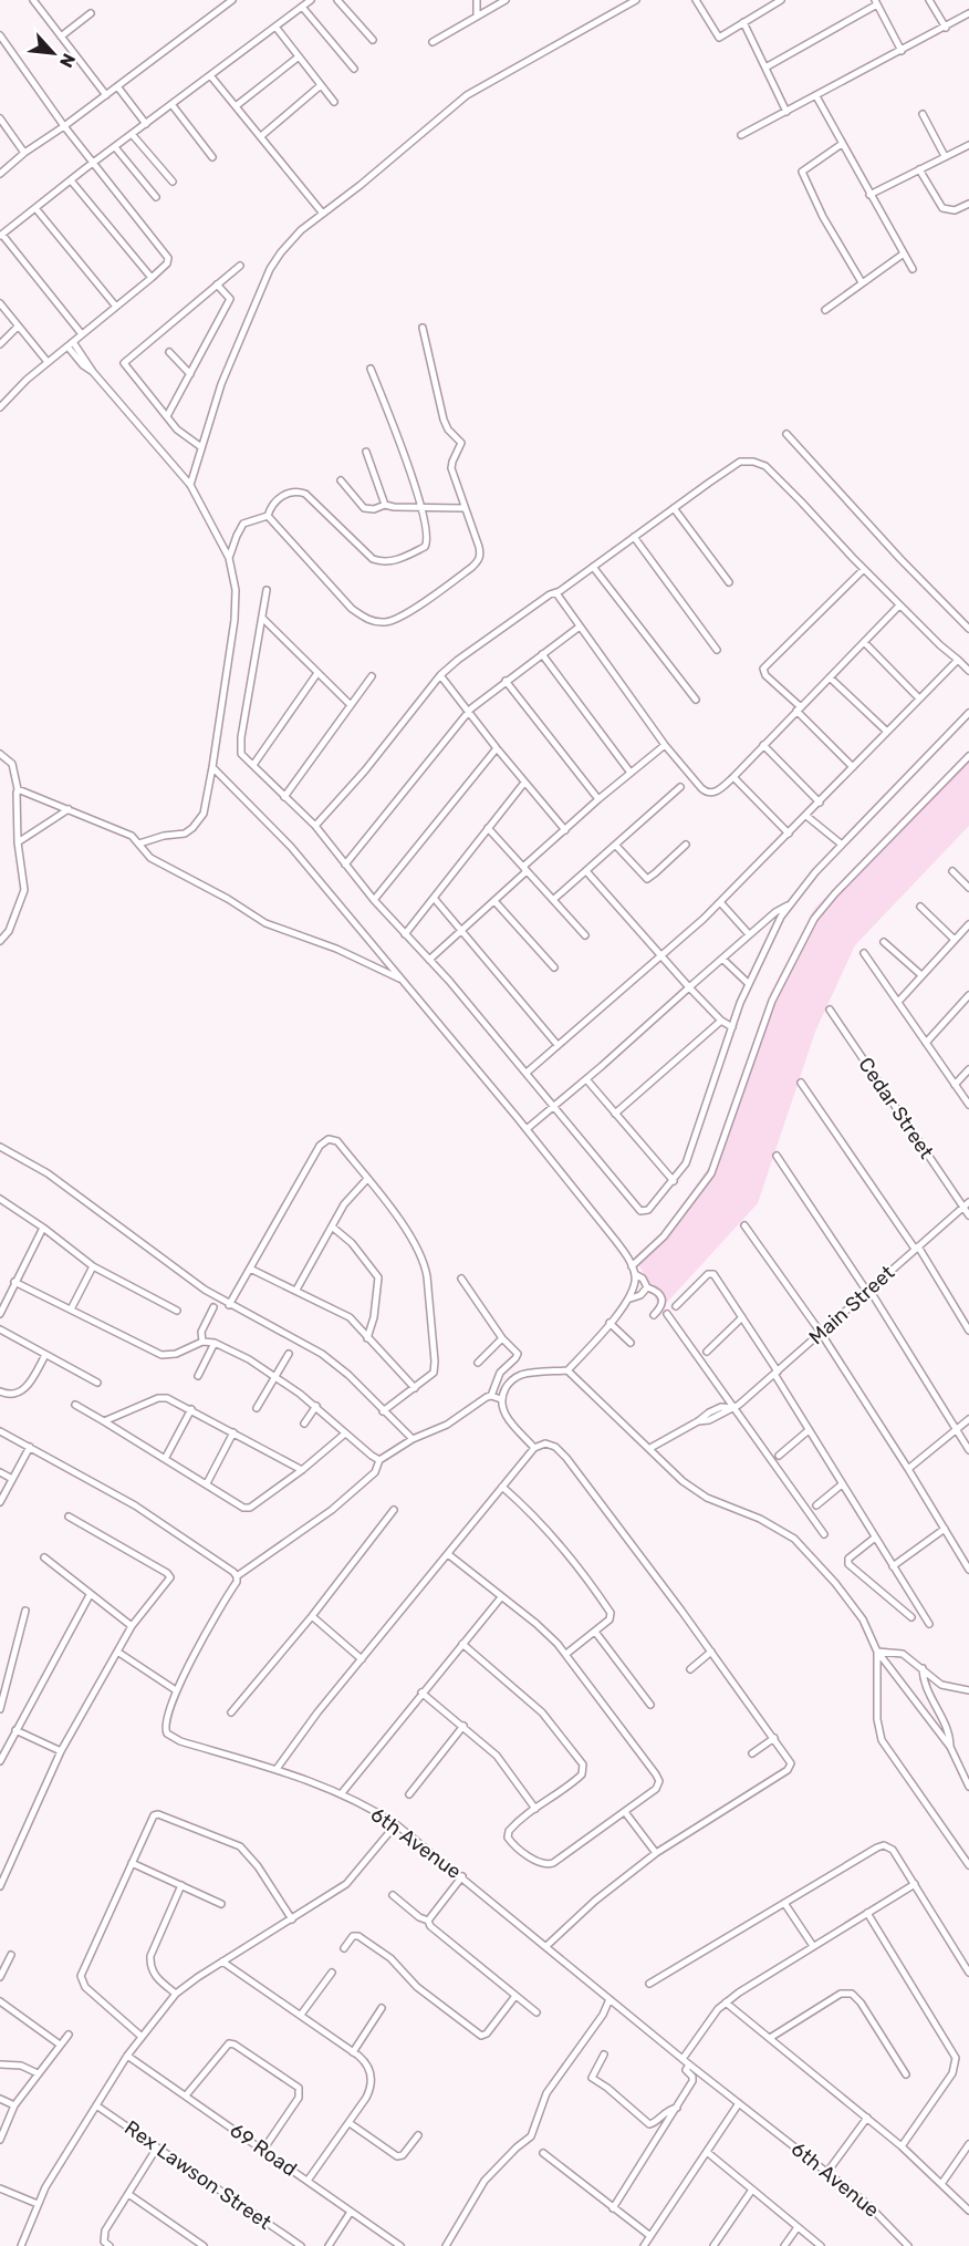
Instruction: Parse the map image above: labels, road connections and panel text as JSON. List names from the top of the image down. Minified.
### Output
{"streets":{"street":["Cedar Street","Main Street","6th Avenue","69 Road","Rex Lawson Street"]},"crossings":[["Cedar Street","Main Street"]],"north":"bottom right"}
